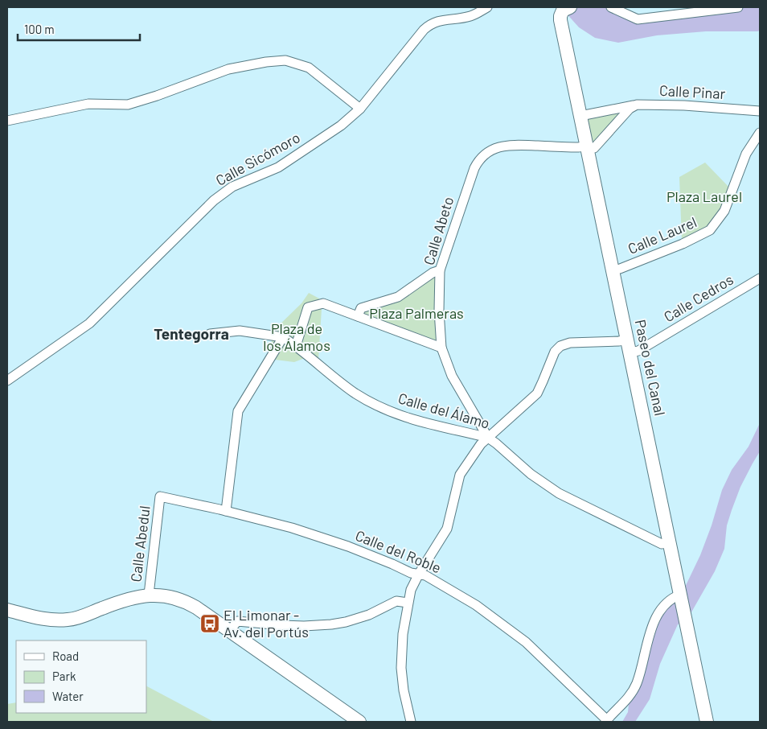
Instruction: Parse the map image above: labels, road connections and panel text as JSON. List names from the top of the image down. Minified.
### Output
{"streets":{"street":["Calle Pinar","Calle Sicómoro","Calle Abeto","Calle Laurel","Calle Cedros","Paseo del Canal","Calle del Álamo","Calle Abedul","Calle del Roble"]},"crossings":[["Calle Pinar","Paseo del Canal"],["Calle Abeto","Paseo del Canal"],["Calle Abeto","Calle del Álamo"],["Calle Laurel","Paseo del Canal"],["Calle Cedros","Paseo del Canal"],["Paseo del Canal","Calle del Álamo"],["Calle Abedul","Calle del Roble"]],"districts":["Tentegorra"],"parks":["Plaza Laurel","Plaza Palmeras","Plaza de los Álamos"],"places":{"bus stop":["El Limonar - Av. del Portús"]},"legend":["Road","Park","Water"],"scale_bar":"100 m"}
